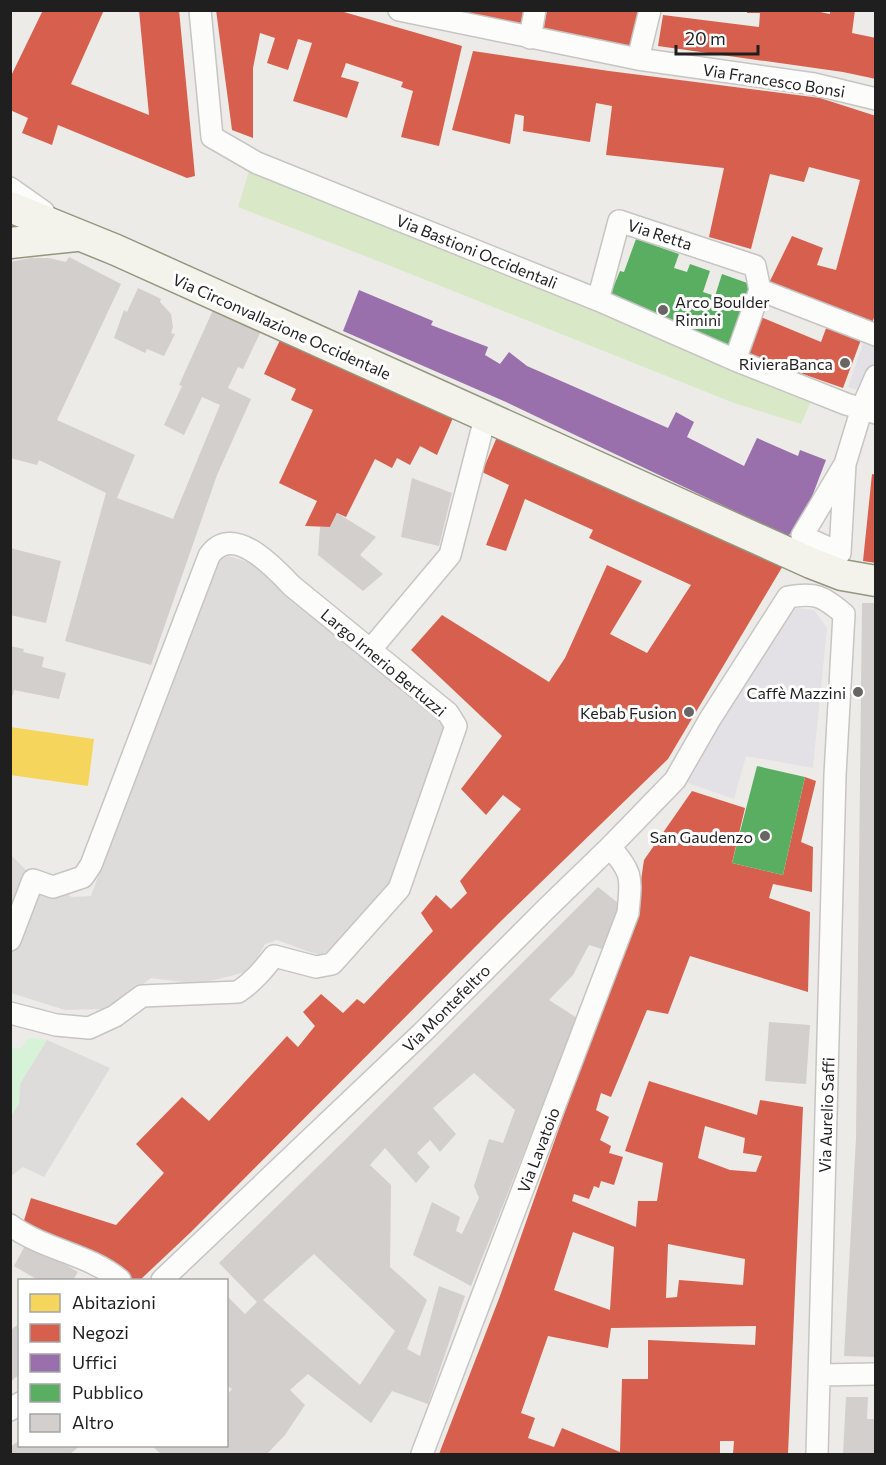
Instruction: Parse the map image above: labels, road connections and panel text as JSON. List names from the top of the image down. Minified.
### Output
{"streets":{"street":["Via Francesco Bonsi","Via Retta","Via Bastioni Occidentali","Via Circonvallazione Occidentale","Largo Irnerio Bertuzzi","Via Montefeltro","Via Aurelio Saffi","Via Lavatoio"]},"crossings":[["Via Retta","Via Bastioni Occidentali"],["Via Montefeltro","Via Aurelio Saffi"],["Via Montefeltro","Via Lavatoio"]],"places":["Arco Boulder Rimini","RivieraBanca","Caffè Mazzini","Kebab Fusion","San Gaudenzo"],"legend":["Abitazioni","Negozi","Uffici","Pubblico","Altro"],"scale_bar":"20 m"}
